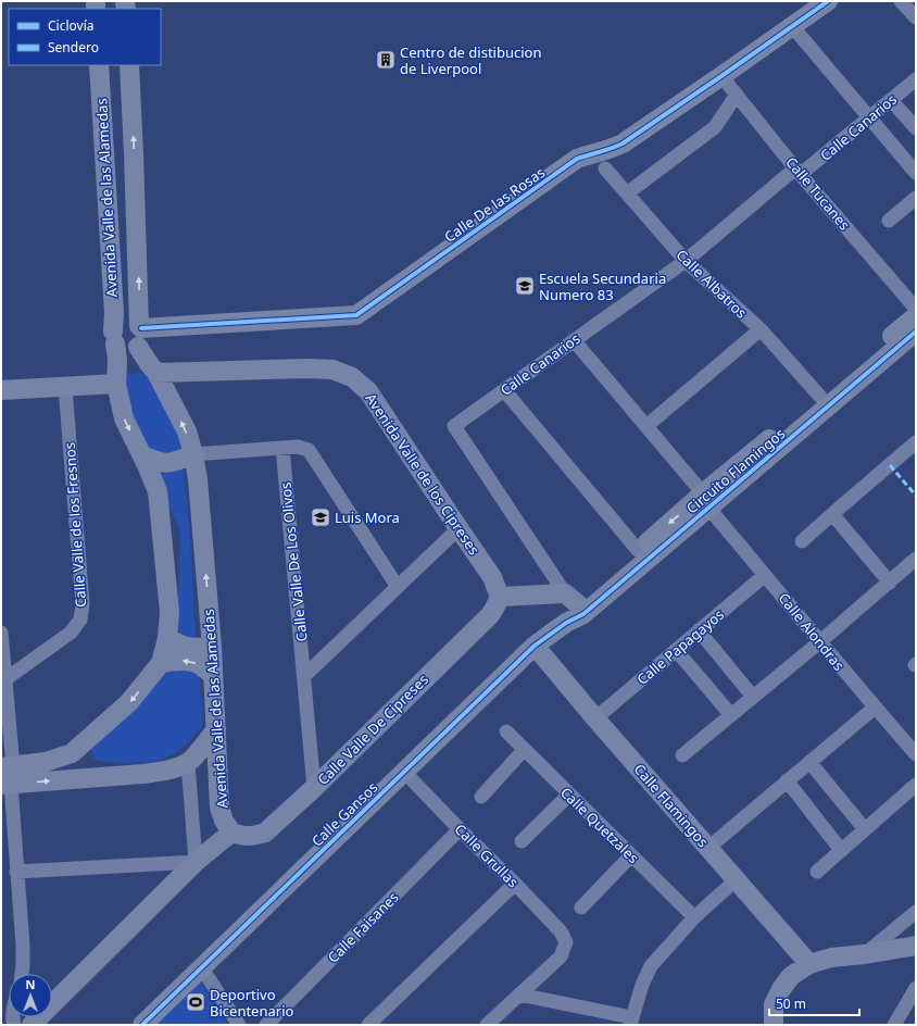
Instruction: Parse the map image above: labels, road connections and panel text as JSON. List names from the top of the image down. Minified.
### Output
{"streets":{"street":["Calle Canarios","Calle Tucanes","Avenida Valle de las Alamedas","Calle De las Rosas","Calle Albatros","Circuito Flamingos","Avenida Valle de los Cipreses","Calle Valle de los Fresnos","Calle Valle De Los Olivos","Calle Alondras","Calle Papagayos","Calle Valle De Cipreses","Calle Flamingos","Calle Gansos","Calle Quetzales","Calle Grullas","Calle Faisanes"]},"crossings":[["Calle Canarios","Calle Tucanes"],["Calle Canarios","Calle Albatros"],["Calle Canarios","Circuito Flamingos"],["Calle Canarios","Calle Alondras"],["Calle Tucanes","Calle De las Rosas"],["Avenida Valle de las Alamedas","Calle De las Rosas"],["Avenida Valle de las Alamedas","Avenida Valle de los Cipreses"],["Avenida Valle de las Alamedas","Calle Valle De Cipreses"],["Calle Albatros","Circuito Flamingos"],["Circuito Flamingos","Calle Alondras"],["Circuito Flamingos","Calle Gansos"],["Avenida Valle de los Cipreses","Calle Valle De Cipreses"],["Calle Valle De Los Olivos","Calle Valle De Cipreses"],["Calle Alondras","Calle Papagayos"],["Calle Papagayos","Calle Flamingos"],["Calle Flamingos","Calle Gansos"],["Calle Gansos","Calle Grullas"],["Calle Grullas","Calle Faisanes"]],"places":{"building":["Centro de distibucion de Liverpool"],"school or university":["Escuela Secundaria Numero 83","Luis Mora"],"sports":["Deportivo Bicentenario"]},"legend":["Ciclovía","Sendero"],"scale_bar":"50 m","north":"top"}
